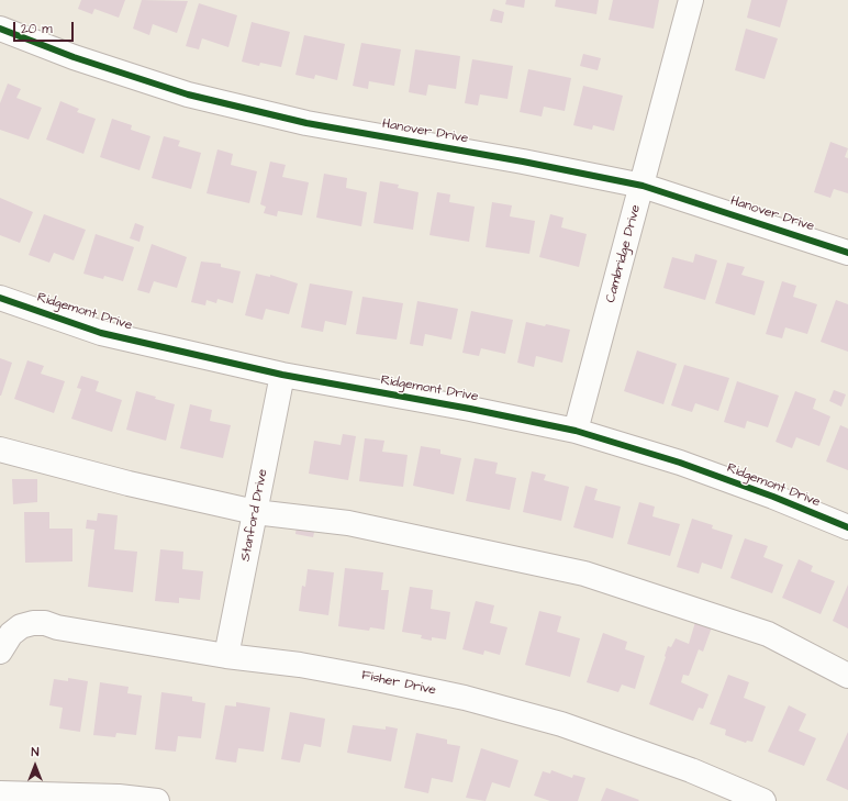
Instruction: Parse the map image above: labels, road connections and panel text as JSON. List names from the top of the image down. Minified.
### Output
{"streets":{"street":["Hanover Drive","Cambridge Drive","Ridgemont Drive","Stanford Drive","Fisher Drive"]},"crossings":[["Hanover Drive","Cambridge Drive"],["Cambridge Drive","Ridgemont Drive"],["Ridgemont Drive","Stanford Drive"],["Stanford Drive","Fisher Drive"]],"scale_bar":"20 m","north":"top"}
